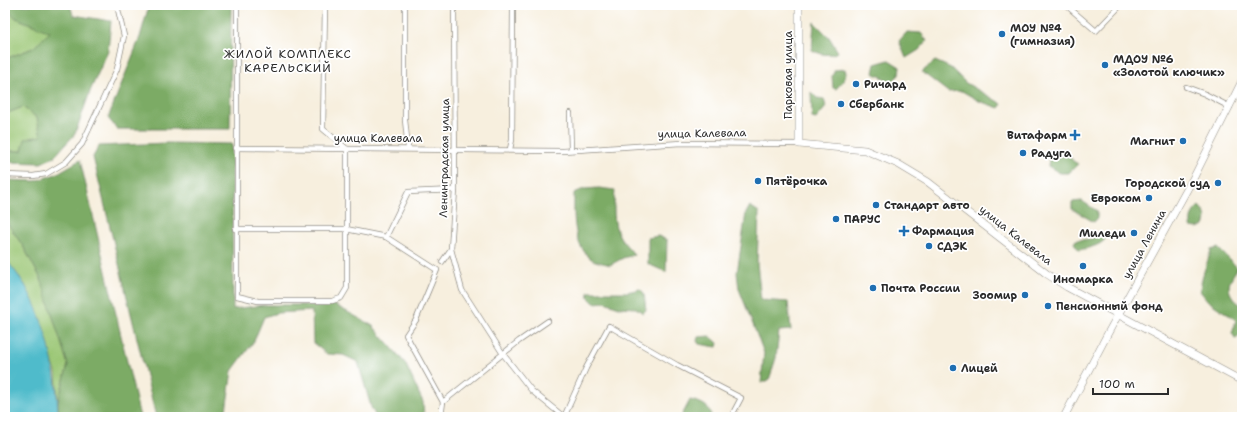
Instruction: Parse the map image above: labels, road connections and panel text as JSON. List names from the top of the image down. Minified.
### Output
{"streets":{"main road":["Парковая улица","улица Калевала","улица Ленина"],"street":["Ленинградская улица"]},"crossings":[["Парковая улица","улица Калевала"],["улица Калевала","Ленинградская улица"],["улица Калевала","улица Ленина"]],"districts":["ЖИЛОЙ КОМПЛЕКС КАРЕЛЬСКИЙ"],"places":{"other":["МОУ №4 (гимназия)","МДОУ №6 «Золотой ключик»","Ричард","Сбербанк","Магнит","Радуга","Пятёрочка","Городской суд","Евроком","Стандарт авто","ПАРУС","Миледи","СДЭК","Иномарка","Почта России","Зоомир","Пенсионный фонд","Лицей"],"health":["Витафарм","Фармация"]},"scale_bar":"100 m"}
